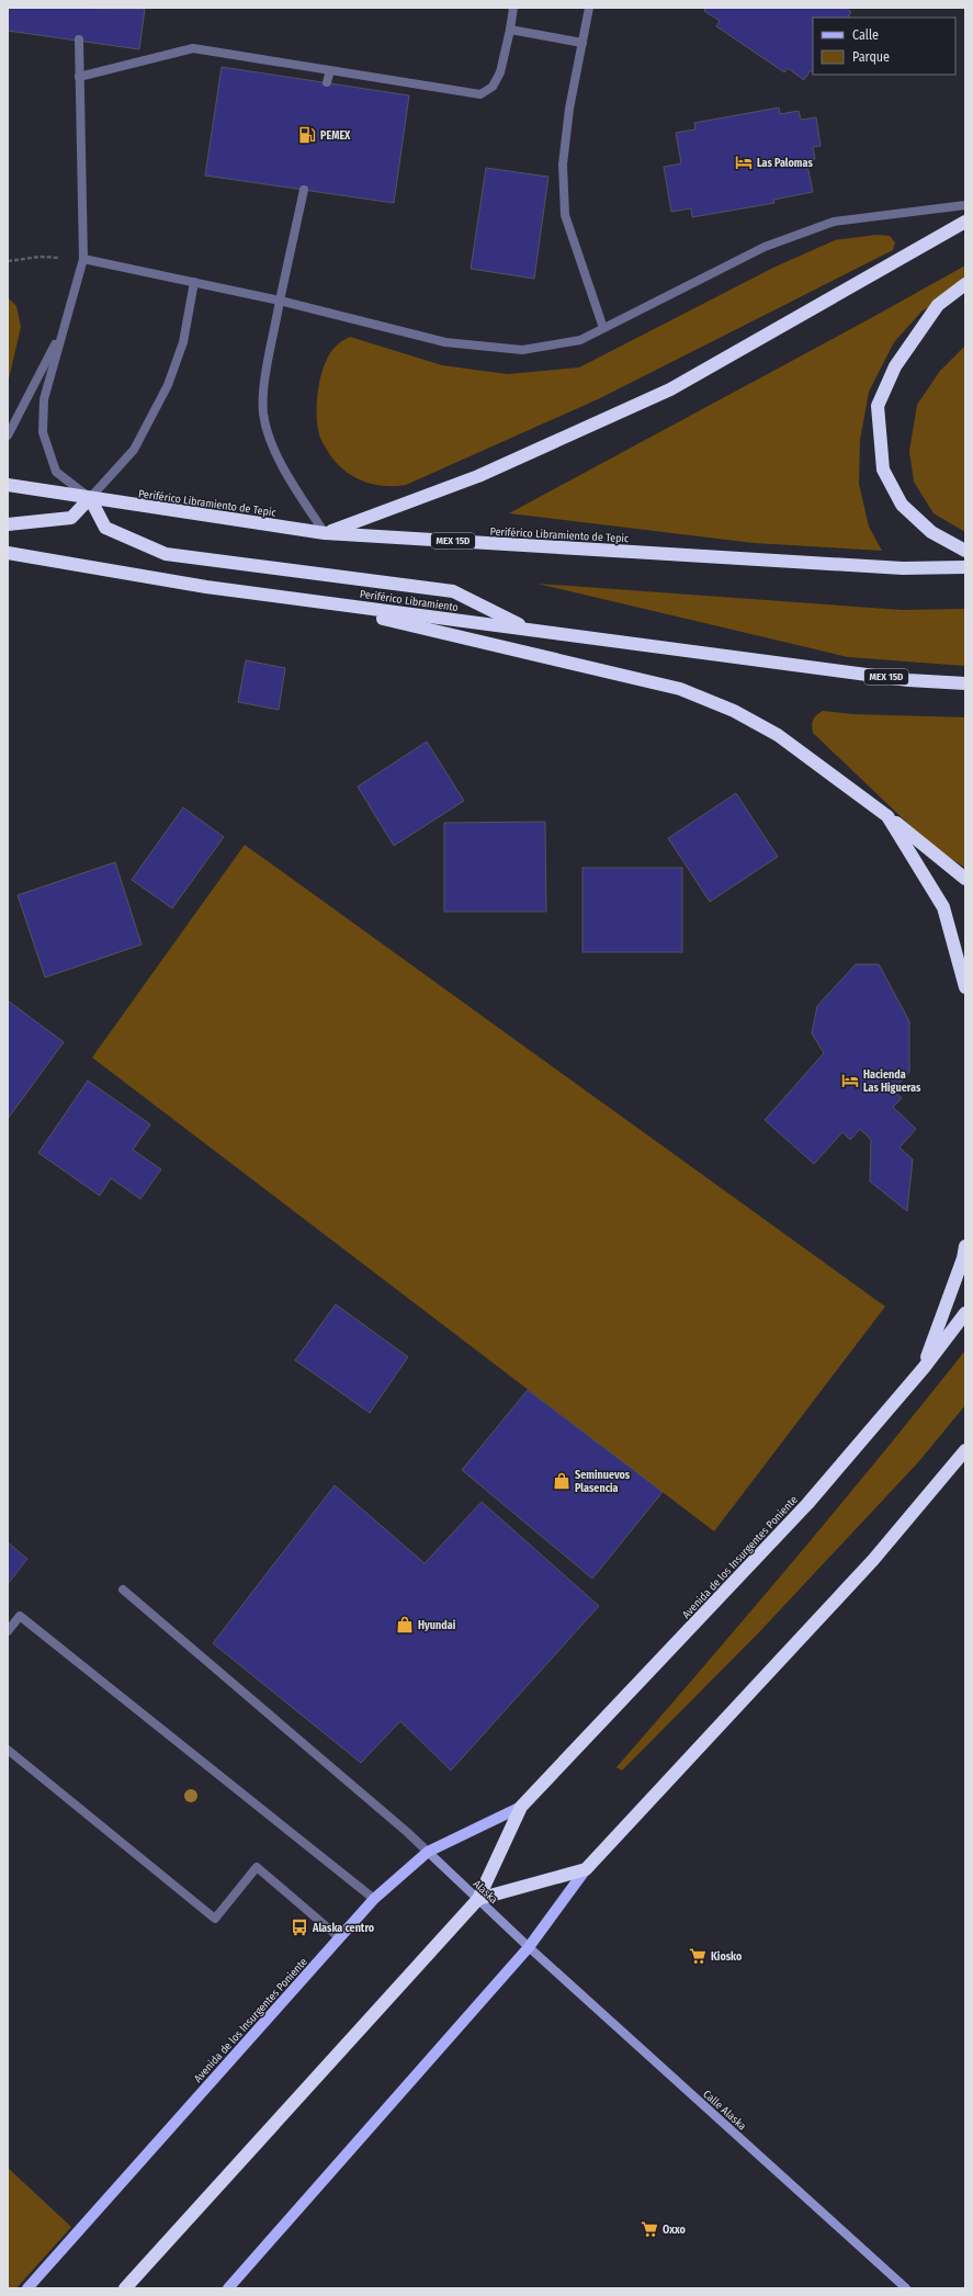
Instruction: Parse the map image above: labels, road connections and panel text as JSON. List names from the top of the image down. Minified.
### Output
{"streets":{"highway":["Periférico Libramiento de Tepic","MEX 15D","Periférico Libramiento","Avenida de los Insurgentes Poniente"],"street":["Alaska","Calle Alaska"]},"crossings":[["Avenida de los Insurgentes Poniente","Alaska"],["Alaska","Calle Alaska"]],"places":{"fuel station":["PEMEX"],"hotel":["Las Palomas","Hacienda Las Higueras"],"shop":["Seminuevos Plasencia","Hyundai"],"bus stop":["Alaska centro"],"supermarket":["Kiosko","Oxxo"]},"legend":["Calle","Parque"]}
